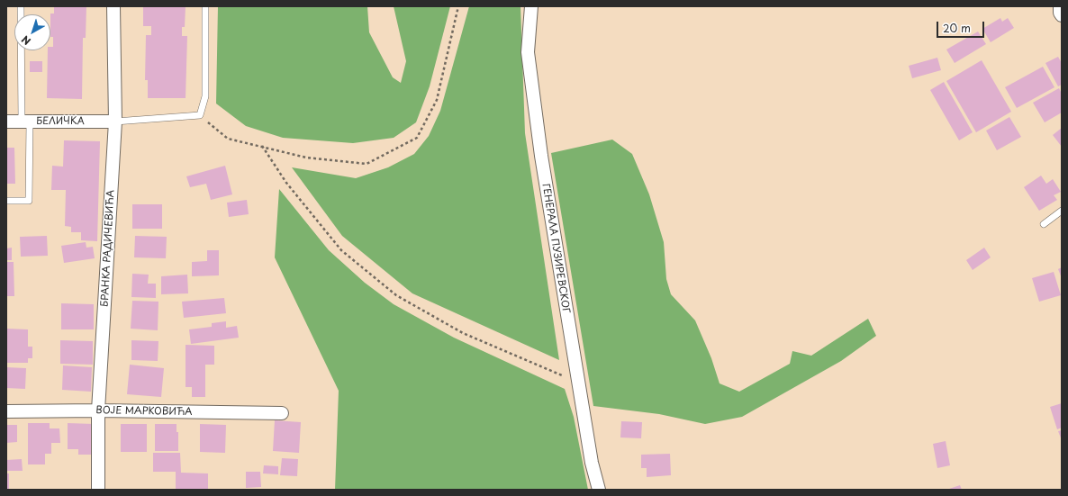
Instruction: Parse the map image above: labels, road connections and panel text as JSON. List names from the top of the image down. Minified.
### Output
{"streets":{"street":["БЕЛИЧКА","БРАНКА РАДИЧЕВИЋА","ГЕНЕРАЛА ПУЗИРЕВСКОГ","ВОЈЕ МАРКОВИЋА"]},"crossings":[["БЕЛИЧКА","БРАНКА РАДИЧЕВИЋА"],["БРАНКА РАДИЧЕВИЋА","ВОЈЕ МАРКОВИЋА"]],"scale_bar":"20 m","north":"bottom left"}
